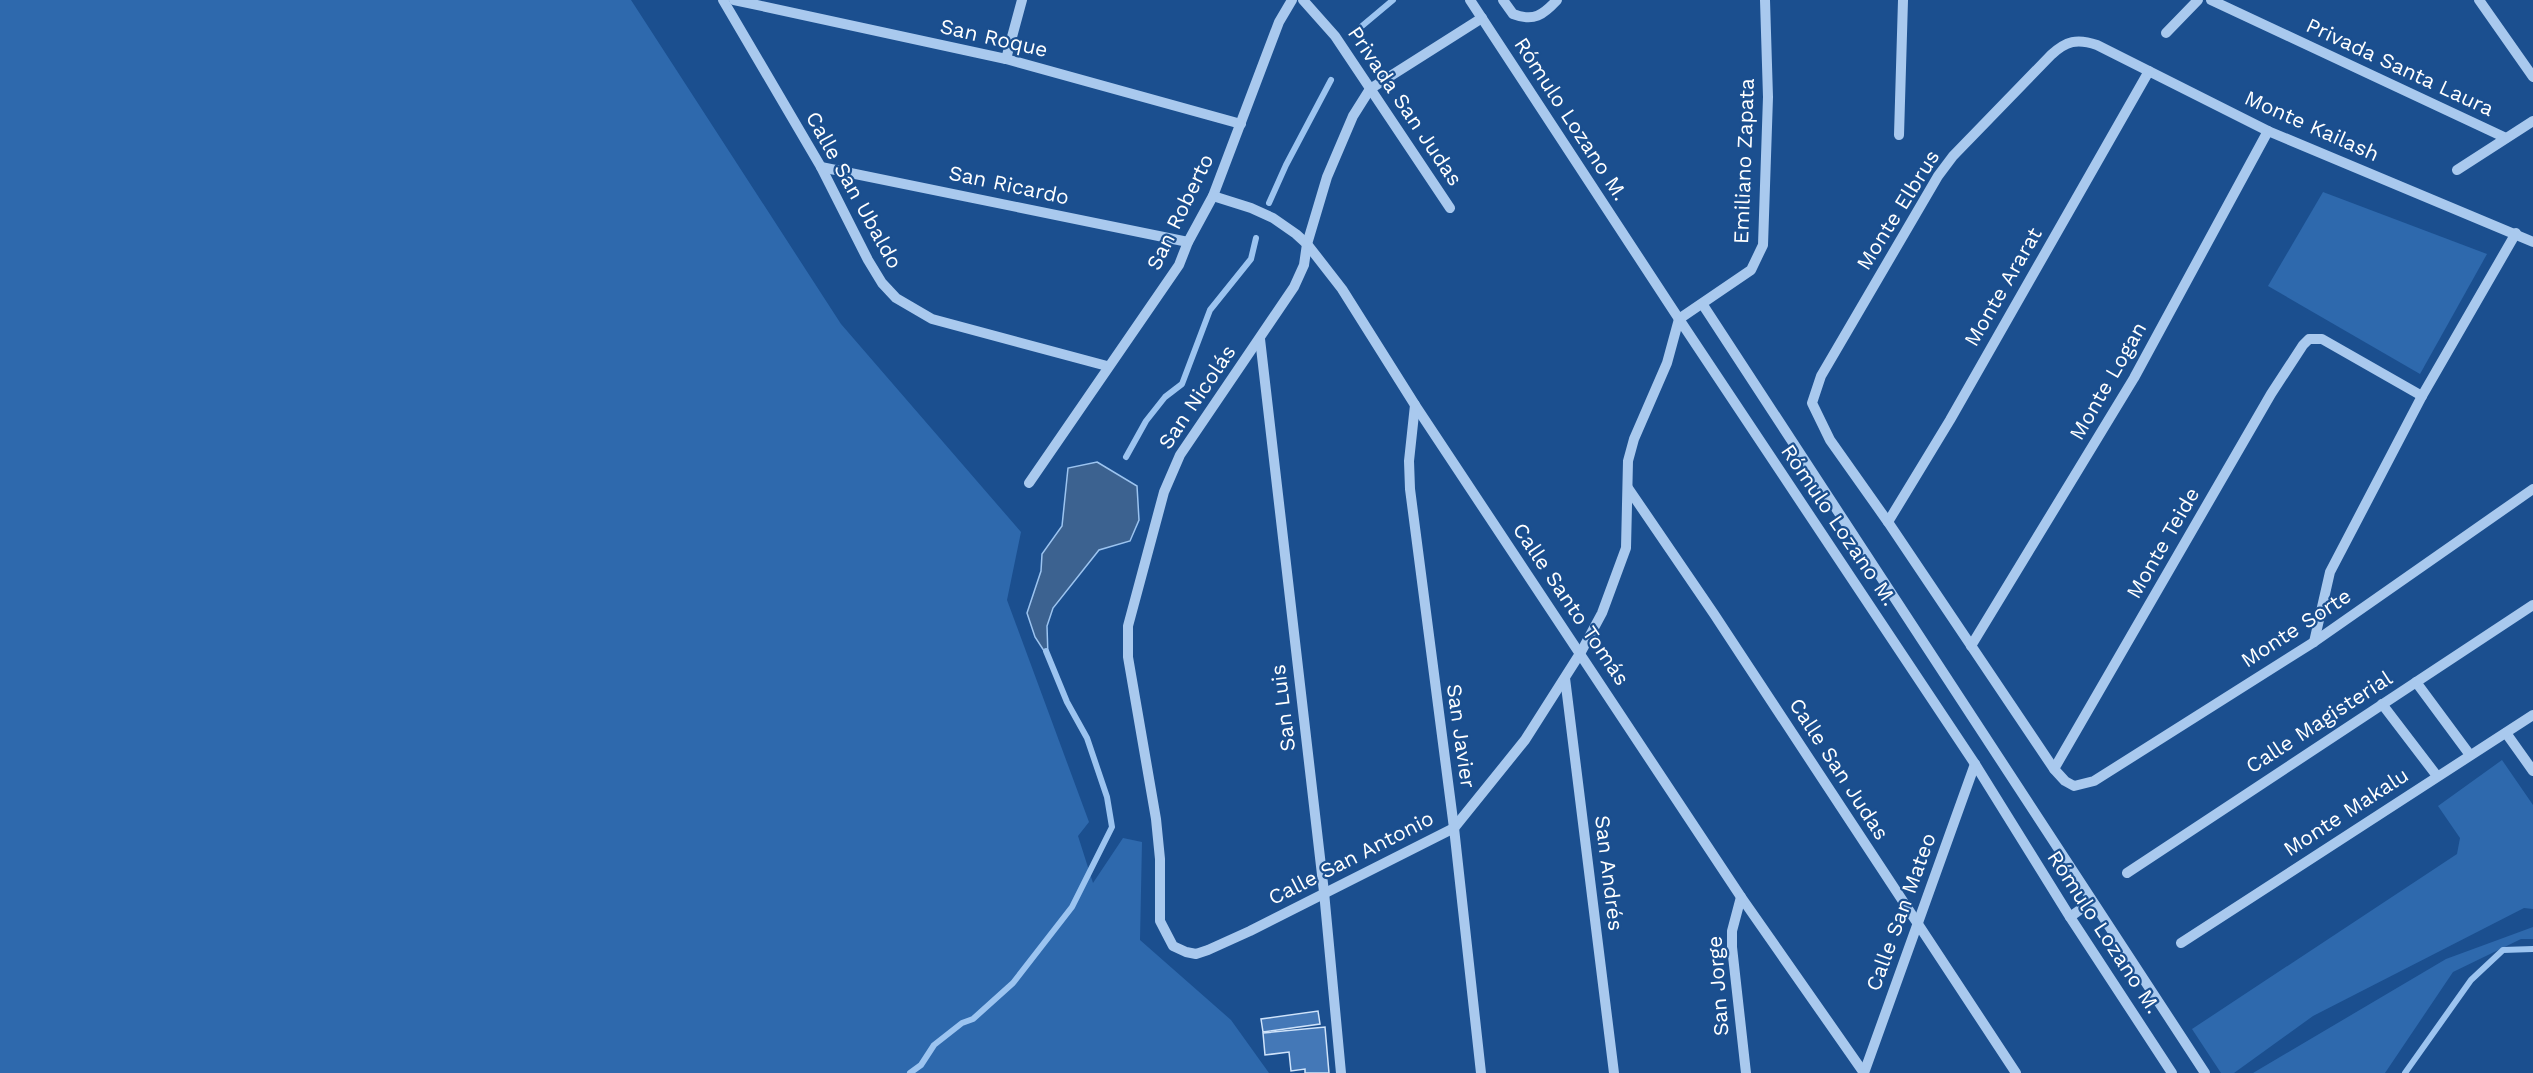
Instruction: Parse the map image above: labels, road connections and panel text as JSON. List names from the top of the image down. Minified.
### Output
{"streets":{"street":["San Roque","Privada Santa Laura","Privada San Judas","Rómulo Lozano M.","Monte Kailash","Emiliano Zapata","San Ricardo","Calle San Ubaldo","Monte Elbrus","San Roberto","Monte Ararat","Monte Logan","San Nicolás","Monte Teide","Calle Santo Tomás","Monte Sorte","San Luis","Calle Magisterial","San Javier","Calle San Judas","Monte Makalu","Calle San Antonio","San Andrés","Calle San Mateo","San Jorge"]},"crossings":[["San Roque","San Roberto"],["Privada San Judas","San Nicolás"],["Rómulo Lozano M.","Emiliano Zapata"],["Rómulo Lozano M.","San Nicolás"],["Rómulo Lozano M.","Calle San Antonio"],["Rómulo Lozano M.","Calle San Mateo"],["Monte Kailash","Monte Elbrus"],["Monte Kailash","Monte Ararat"],["Monte Kailash","Monte Logan"],["Emiliano Zapata","Calle San Antonio"],["San Ricardo","Calle San Ubaldo"],["San Ricardo","San Roberto"],["Calle San Ubaldo","San Roberto"],["Monte Elbrus","Monte Ararat"],["San Roberto","Calle Santo Tomás"],["San Nicolás","Calle Santo Tomás"],["San Nicolás","San Luis"],["San Nicolás","Calle San Antonio"],["Monte Teide","Monte Sorte"],["Calle Santo Tomás","San Javier"],["Calle Santo Tomás","Calle San Antonio"],["Calle Santo Tomás","Calle San Mateo"],["Calle Santo Tomás","San Jorge"],["San Luis","Calle San Antonio"],["San Javier","Calle San Antonio"],["Calle San Judas","Calle San Antonio"],["Calle San Judas","Calle San Mateo"],["Calle San Antonio","San Andrés"]]}
